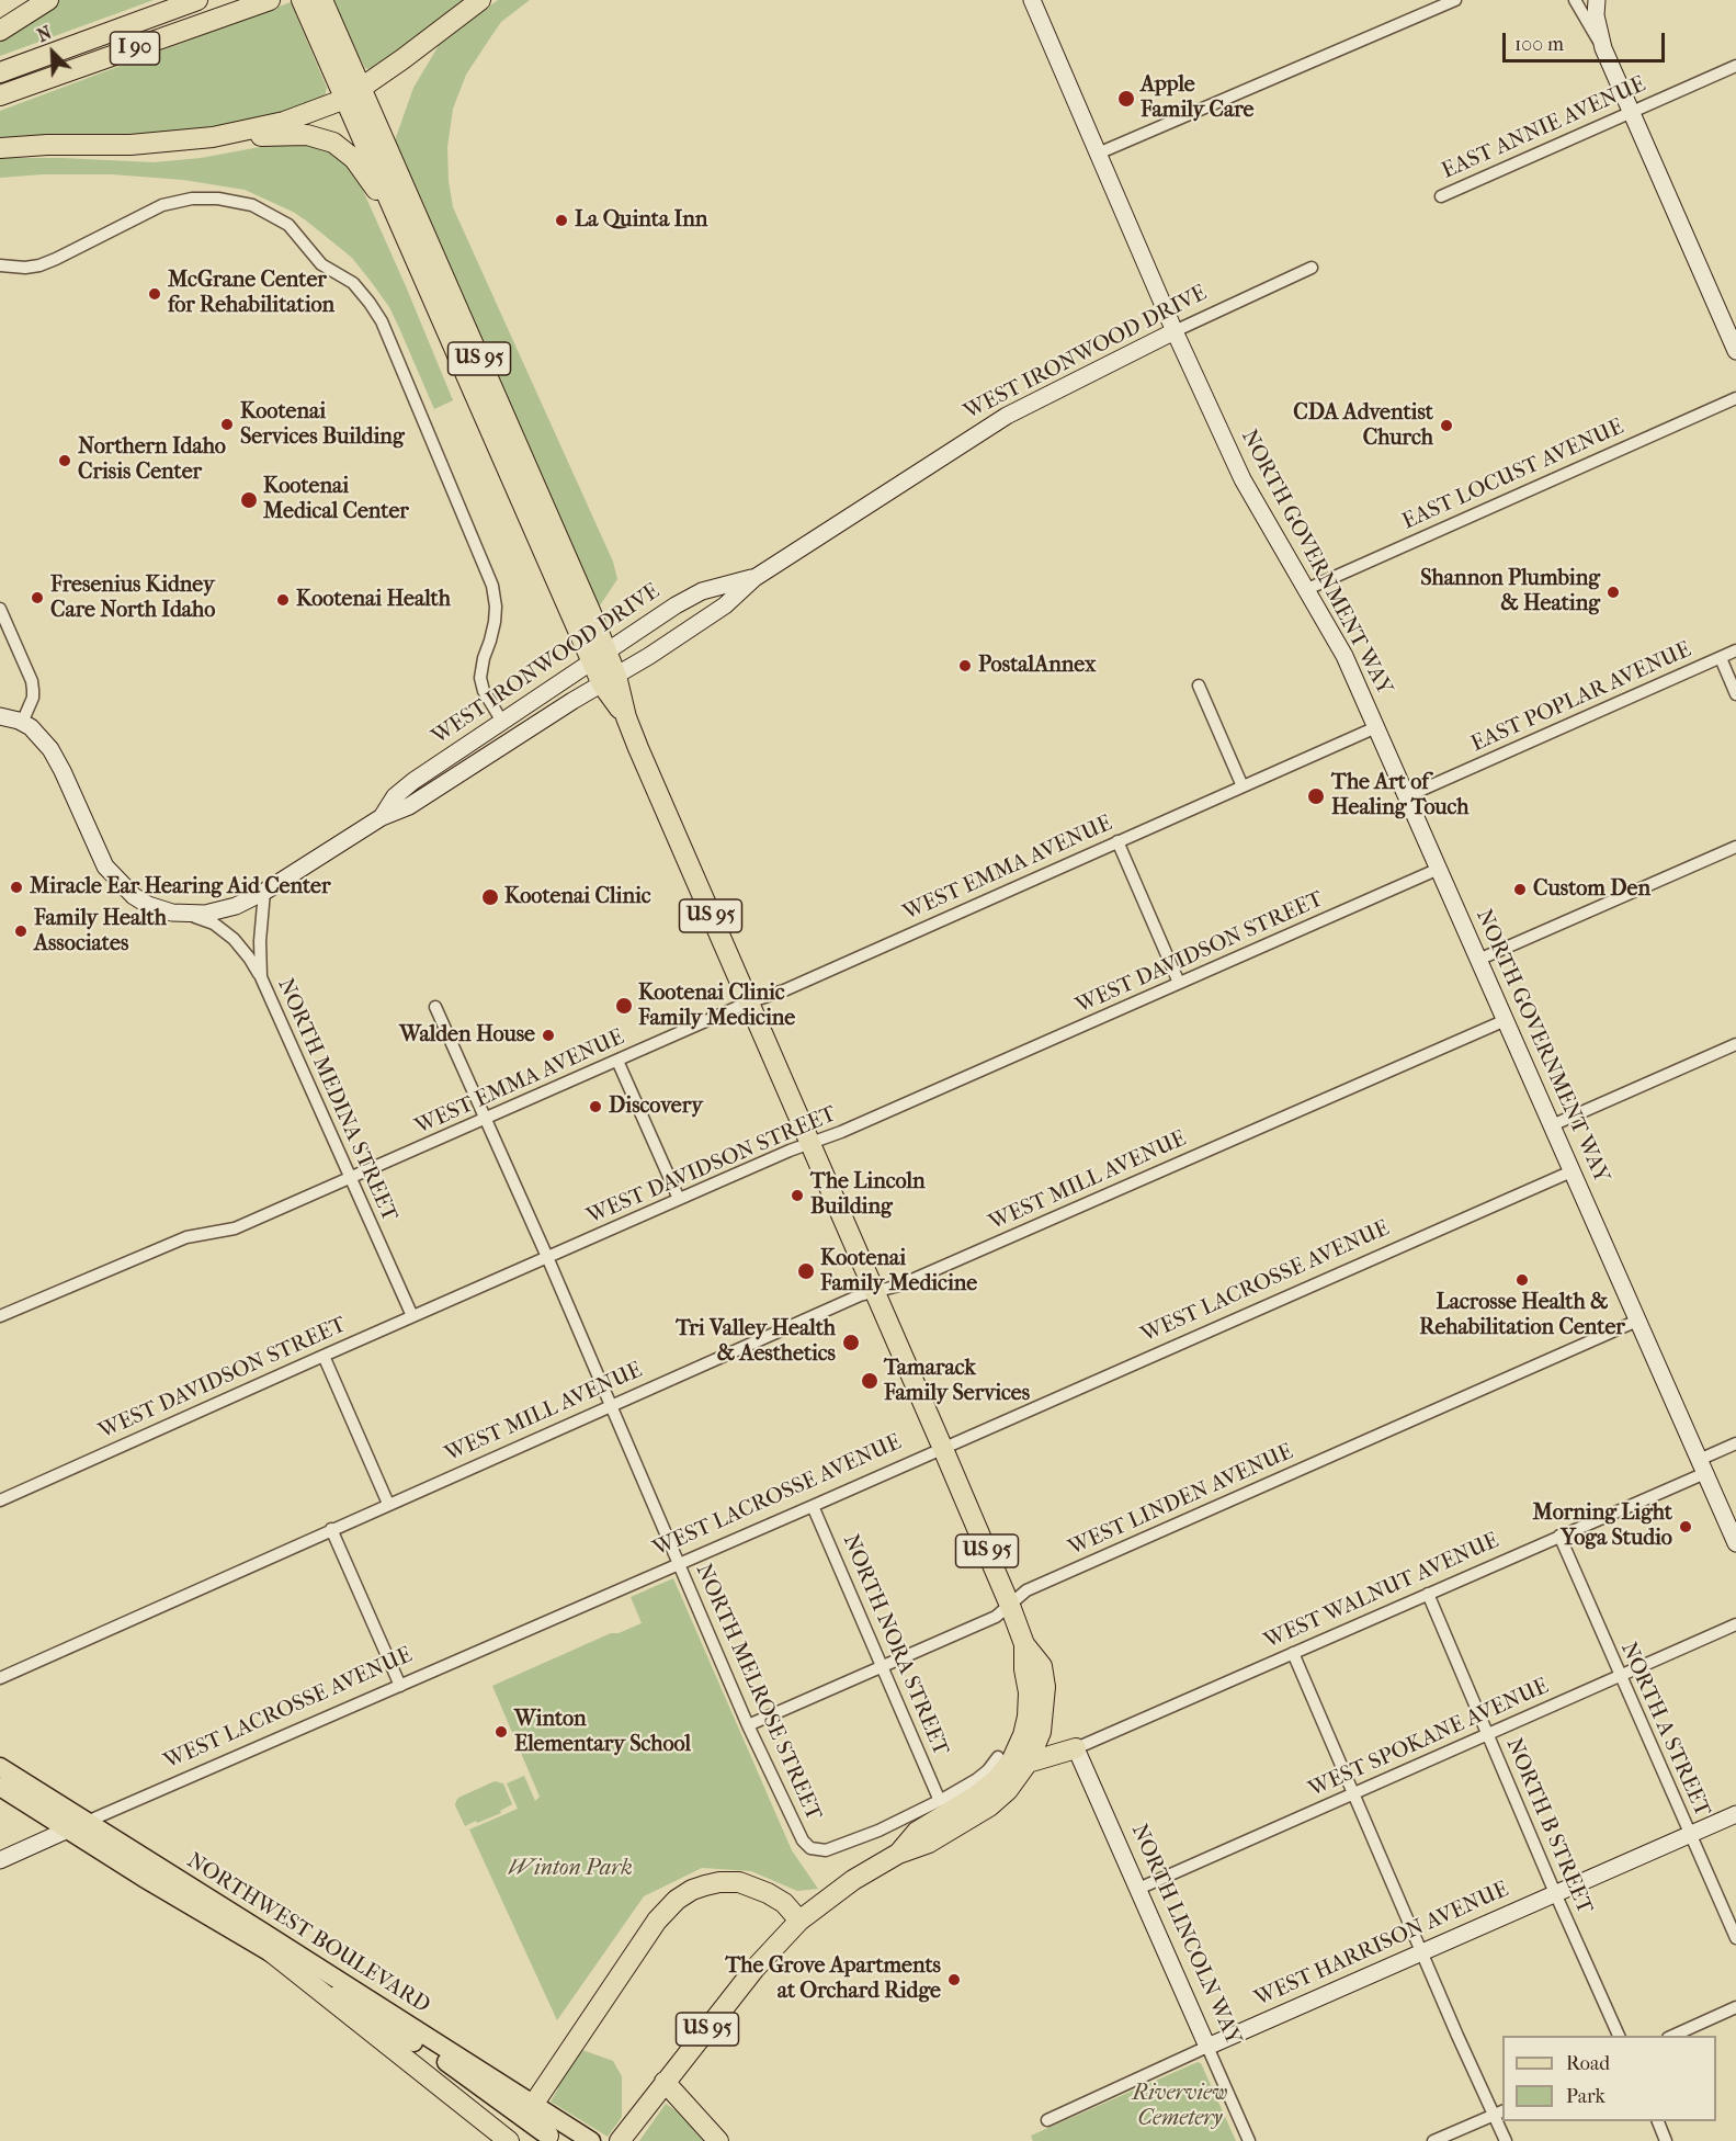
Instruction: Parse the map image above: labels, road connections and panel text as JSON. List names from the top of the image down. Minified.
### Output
{"streets":{"highway":["I 90","US 95"],"main road":["NORTHWEST BOULEVARD"],"street":["EAST ANNIE AVENUE","WEST IRONWOOD DRIVE","EAST LOCUST AVENUE","NORTH GOVERNMENT WAY","EAST POPLAR AVENUE","WEST EMMA AVENUE","WEST DAVIDSON STREET","NORTH MEDINA STREET","WEST MILL AVENUE","WEST LACROSSE AVENUE","WEST LINDEN AVENUE","WEST WALNUT AVENUE","NORTH NORA STREET","NORTH MELROSE STREET","NORTH A STREET","WEST SPOKANE AVENUE","NORTH B STREET","NORTH LINCOLN WAY","WEST HARRISON AVENUE"]},"crossings":[["WEST IRONWOOD DRIVE","US 95"],["WEST IRONWOOD DRIVE","NORTH GOVERNMENT WAY"],["WEST IRONWOOD DRIVE","NORTH MEDINA STREET"],["US 95","WEST EMMA AVENUE"],["US 95","WEST DAVIDSON STREET"],["US 95","WEST MILL AVENUE"],["US 95","WEST LACROSSE AVENUE"],["US 95","WEST LINDEN AVENUE"],["EAST LOCUST AVENUE","NORTH GOVERNMENT WAY"],["NORTH GOVERNMENT WAY","EAST POPLAR AVENUE"],["NORTH GOVERNMENT WAY","WEST EMMA AVENUE"],["NORTH GOVERNMENT WAY","WEST DAVIDSON STREET"],["NORTH GOVERNMENT WAY","WEST MILL AVENUE"],["NORTH GOVERNMENT WAY","WEST LACROSSE AVENUE"],["NORTH GOVERNMENT WAY","WEST LINDEN AVENUE"],["NORTH GOVERNMENT WAY","WEST WALNUT AVENUE"],["WEST EMMA AVENUE","NORTH MEDINA STREET"],["WEST EMMA AVENUE","NORTH MELROSE STREET"],["WEST DAVIDSON STREET","NORTH MEDINA STREET"],["WEST DAVIDSON STREET","NORTH MELROSE STREET"],["WEST MILL AVENUE","NORTH MELROSE STREET"],["WEST LACROSSE AVENUE","NORTH NORA STREET"],["WEST LACROSSE AVENUE","NORTH MELROSE STREET"],["WEST LACROSSE AVENUE","NORTHWEST BOULEVARD"],["WEST LINDEN AVENUE","NORTH NORA STREET"],["WEST LINDEN AVENUE","NORTH MELROSE STREET"],["WEST WALNUT AVENUE","NORTH A STREET"],["WEST WALNUT AVENUE","NORTH B STREET"],["WEST WALNUT AVENUE","NORTH LINCOLN WAY"],["NORTH NORA STREET","NORTH MELROSE STREET"],["NORTH A STREET","WEST SPOKANE AVENUE"],["NORTH A STREET","WEST HARRISON AVENUE"],["WEST SPOKANE AVENUE","NORTH B STREET"],["WEST SPOKANE AVENUE","NORTH LINCOLN WAY"],["NORTH B STREET","WEST HARRISON AVENUE"],["NORTH LINCOLN WAY","WEST HARRISON AVENUE"]],"parks":["Winton Park","Riverview Cemetery"],"places":["Apple Family Care","La Quinta Inn","McGrane Center for Rehabilitation","Kootenai Services Building","CDA Adventist Church","Northern Idaho Crisis Center","Kootenai Medical Center","Shannon Plumbing & Heating","Fresenius Kidney Care North Idaho","Kootenai Health","PostalAnnex","The Art of Healing Touch","Miracle Ear Hearing Aid Center","Custom Den","Kootenai Clinic","Family Health Associates","Kootenai Clinic Family Medicine","Walden House","Discovery","The Lincoln Building","Kootenai Family Medicine","Lacrosse Health & Rehabilitation Center","Tri Valley Health & Aesthetics","Tamarack Family Services","Morning Light Yoga Studio","Winton Elementary School","The Grove Apartments at Orchard Ridge"],"legend":["Road","Park"],"scale_bar":"100 m","north":"top left"}
